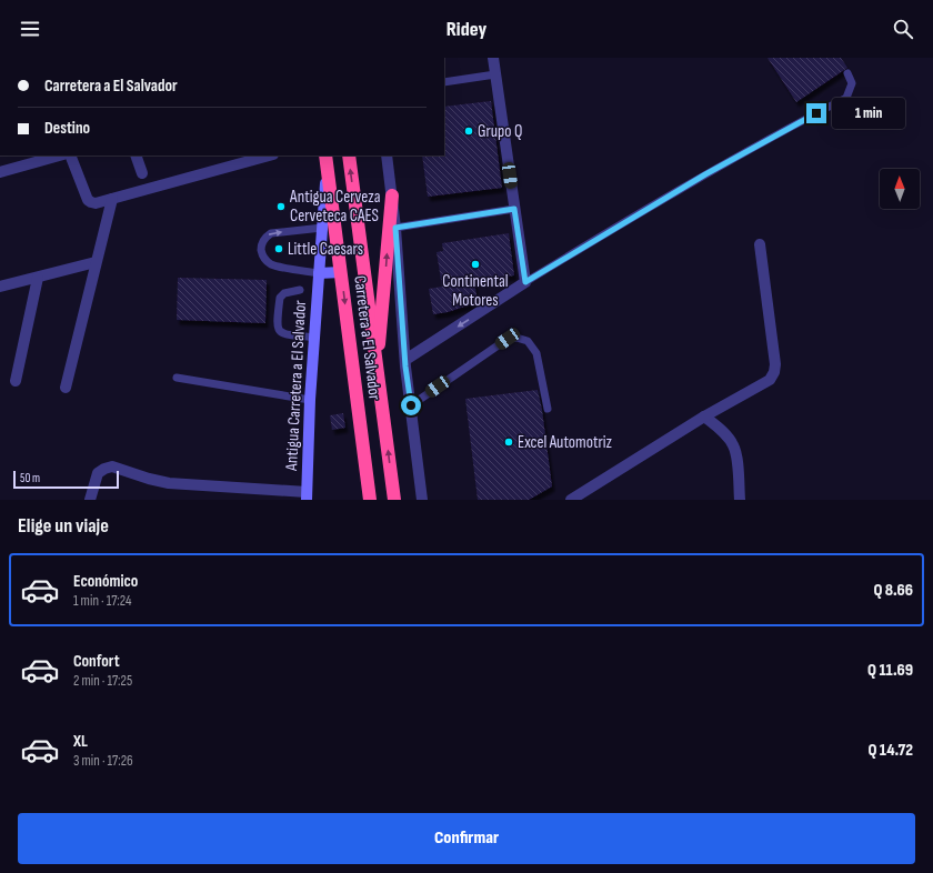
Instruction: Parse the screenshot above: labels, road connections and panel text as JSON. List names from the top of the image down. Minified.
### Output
{"streets":{"highway":["Carretera a El Salvador"],"street":["Antigua Carretera a El Salvador"]},"crossings":[["Carretera a El Salvador","Antigua Carretera a El Salvador"]],"places":["Grupo Q","Antigua Cerveza Cerveteca CAES","Little Caesars","Continental Motores","Excel Automotriz"],"scale_bar":"50 m","north":"top","page":{"header":"Ridey","banner":["Carretera a El Salvador","Destino"],"bubble":"1 min","scale":"50 m","heading":"Elige un viaje","list":[{"name":"Económico","note":"1 min · 17:24","value":"Q 8.66"},{"name":"Confort","note":"2 min · 17:25","value":"Q 11.69"},{"name":"XL","note":"3 min · 17:26","value":"Q 14.72"}],"buttons":"Confirmar"}}
